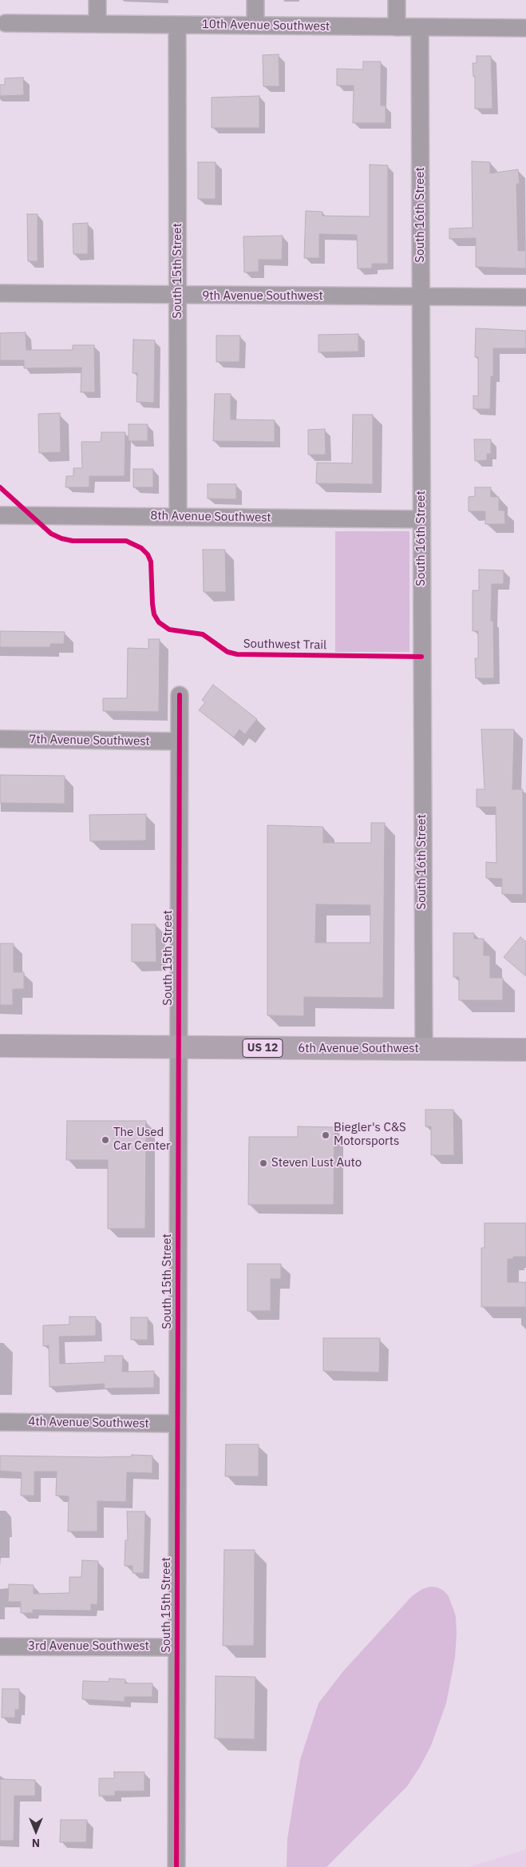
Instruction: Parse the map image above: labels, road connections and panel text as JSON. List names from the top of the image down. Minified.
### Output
{"streets":{"highway":["US 12","6th Avenue Southwest"],"street":["10th Avenue Southwest","South 16th Street","South 15th Street","9th Avenue Southwest","8th Avenue Southwest","7th Avenue Southwest","4th Avenue Southwest","3rd Avenue Southwest"],"cycle path":["Southwest Trail"]},"crossings":[["10th Avenue Southwest","South 16th Street"],["10th Avenue Southwest","South 15th Street"],["South 16th Street","9th Avenue Southwest"],["South 16th Street","8th Avenue Southwest"],["South 16th Street","6th Avenue Southwest"],["South 15th Street","9th Avenue Southwest"],["South 15th Street","8th Avenue Southwest"],["South 15th Street","7th Avenue Southwest"],["South 15th Street","6th Avenue Southwest"],["South 15th Street","4th Avenue Southwest"],["South 15th Street","3rd Avenue Southwest"]],"places":["Biegler's C&S Motorsports","The Used Car Center","Steven Lust Auto"],"north":"bottom"}
